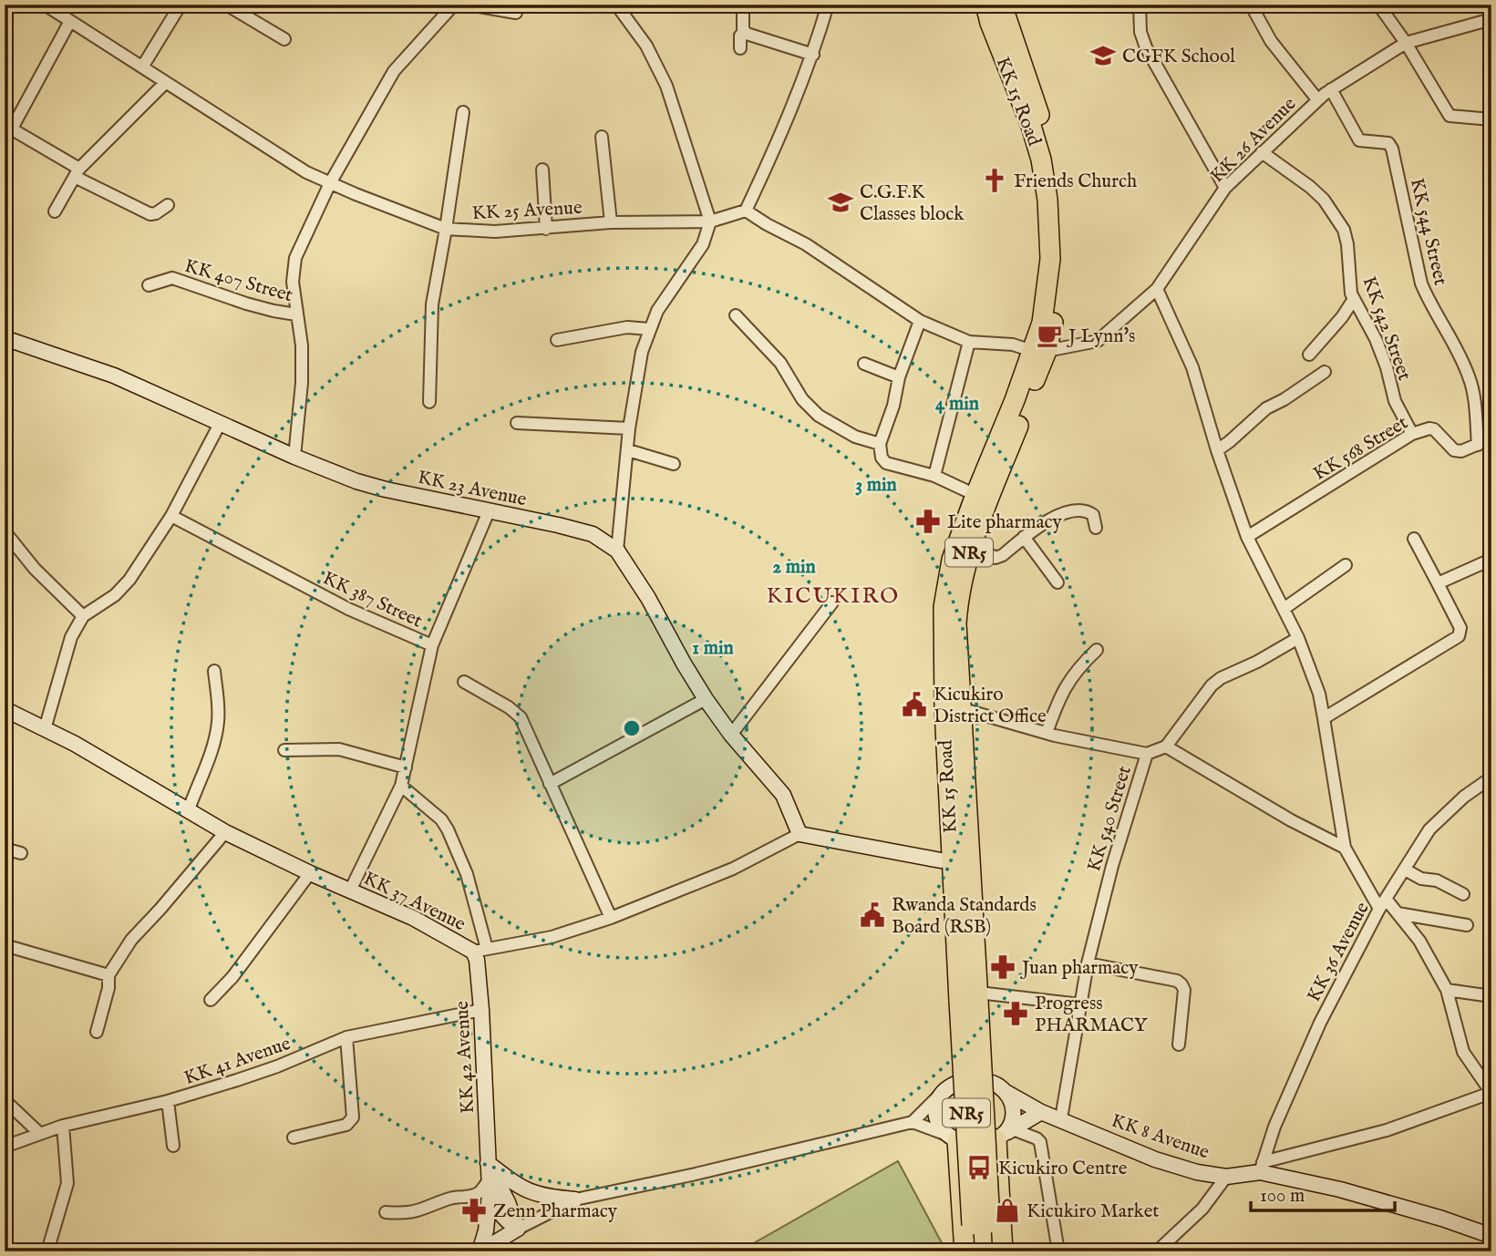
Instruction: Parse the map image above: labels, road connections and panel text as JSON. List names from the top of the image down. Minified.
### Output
{"streets":{"highway":["KK 15 Road","NR5"],"main road":["KK 23 Avenue","KK 37 Avenue","KK 42 Avenue","KK 8 Avenue"],"street":["KK 26 Avenue","KK 25 Avenue","KK 544 Street","KK 407 Street","KK 542 Street","KK 568 Street","KK 387 Street","KK 540 Street","KK 36 Avenue","KK 41 Avenue"]},"crossings":[["KK 15 Road","KK 26 Avenue"],["KK 26 Avenue","KK 544 Street"],["KK 26 Avenue","KK 542 Street"],["KK 25 Avenue","KK 407 Street"],["KK 544 Street","KK 568 Street"],["KK 542 Street","KK 568 Street"],["KK 23 Avenue","KK 387 Street"],["KK 540 Street","KK 8 Avenue"],["KK 37 Avenue","KK 42 Avenue"],["KK 36 Avenue","KK 8 Avenue"],["KK 42 Avenue","KK 41 Avenue"]],"districts":["KICUKIRO"],"places":{"school or university":["CGFK School","C.G.F.K Classes block"],"church":["Friends Church"],"cafe":["J Lynn's"],"pharmacy":["Lite pharmacy","Juan pharmacy","Progress PHARMACY","Zenn Pharmacy"],"public building":["Kicukiro District Office","Rwanda Standards Board (RSB)"],"bus stop":["Kicukiro Centre"],"shop":["Kicukiro Market"]},"scale_bar":"100 m","rings":["4 min","3 min","2 min","1 min"]}
